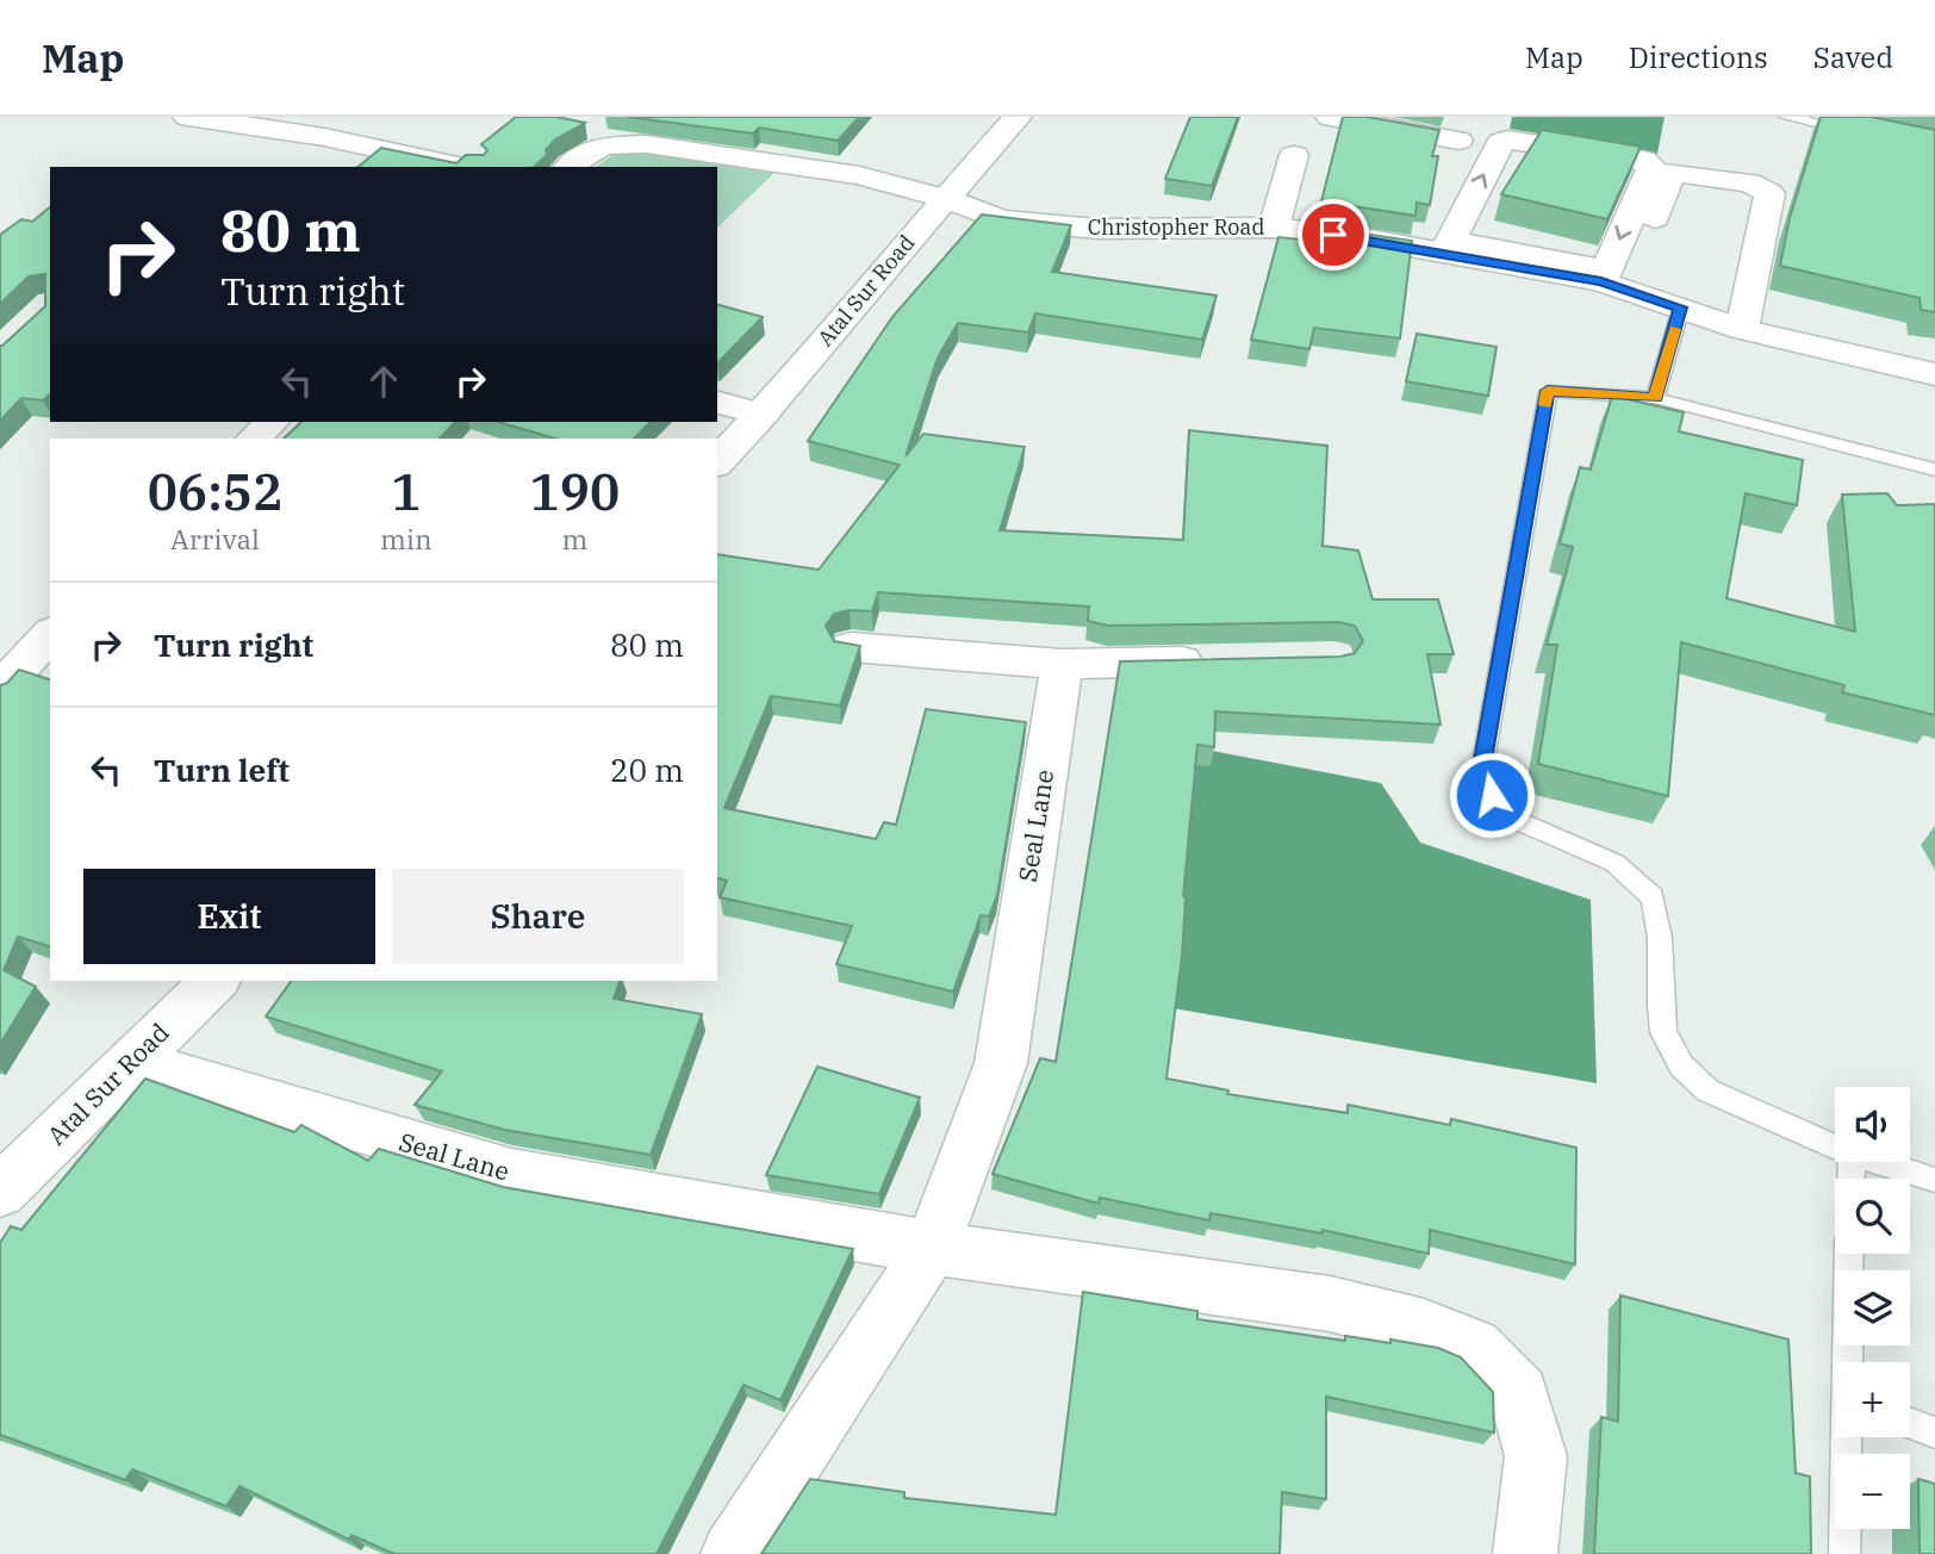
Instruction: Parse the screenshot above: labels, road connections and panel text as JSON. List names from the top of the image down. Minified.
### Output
{"streets":{"street":["Christopher Road","Atal Sur Road","Seal Lane"]},"crossings":[["Christopher Road","Atal Sur Road"],["Atal Sur Road","Seal Lane"]],"page":{"header":"Map","nav":["Map","Directions","Saved"],"turn":["80 m","Turn right"],"eta":["06:52","Arrival","1","min","190","m"],"list":[{"name":"Turn right","value":"80 m"},{"name":"Turn left","value":"20 m"}],"buttons":["Exit","Share"],"map_buttons":["+","−"]}}
